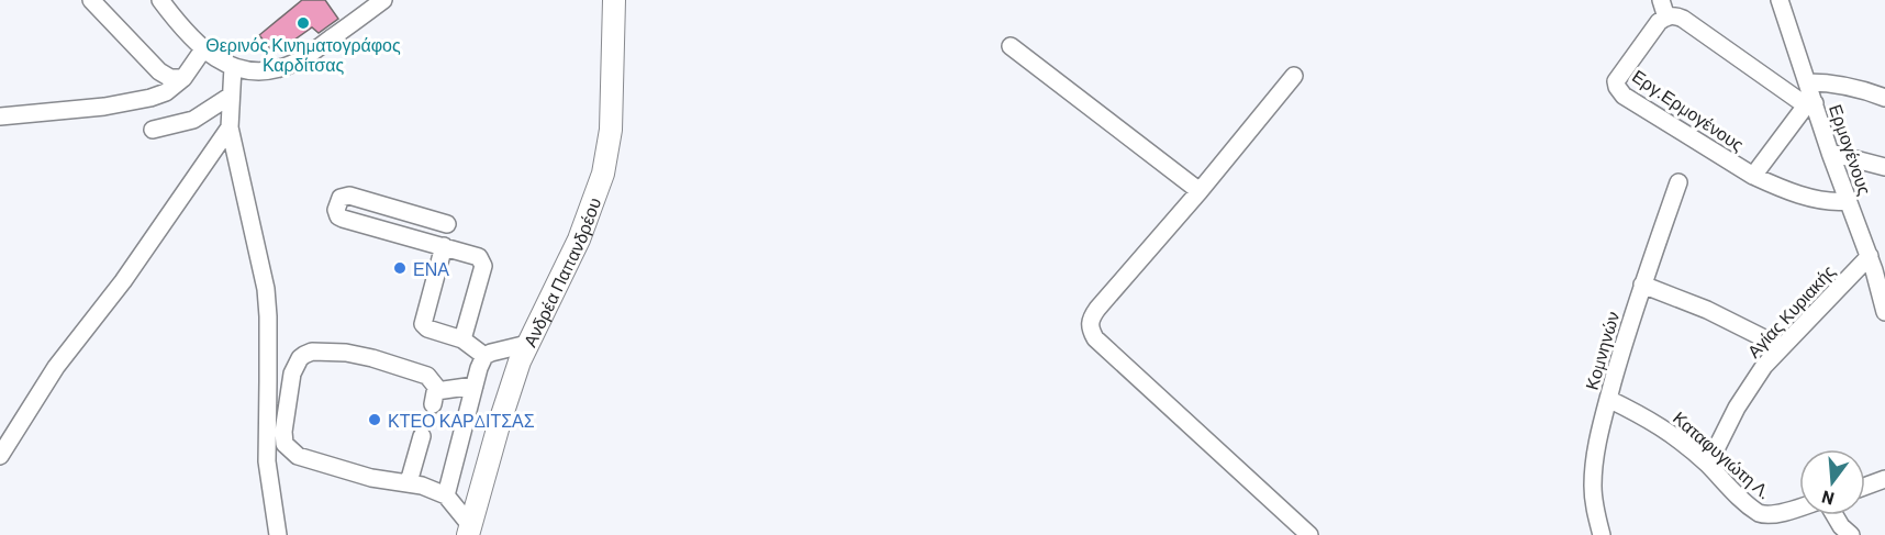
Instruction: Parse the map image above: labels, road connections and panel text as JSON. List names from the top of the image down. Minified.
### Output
{"streets":{"main road":["Ανδρέα Παπανδρέου"],"street":["Εργ.Ερμογένους","Ερμογένους","Αγίας Κυριακής","Κομνηνών","Καταφυγιώτη Λ."]},"crossings":[["Εργ.Ερμογένους","Ερμογένους"],["Ερμογένους","Αγίας Κυριακής"],["Αγίας Κυριακής","Καταφυγιώτη Λ."],["Κομνηνών","Καταφυγιώτη Λ."]],"places":["Θερινός Κινηματογράφος Καρδίτσας","ΕΝΑ","ΚΤΕΟ ΚΑΡΔΙΤΣΑΣ"],"north":"bottom"}
